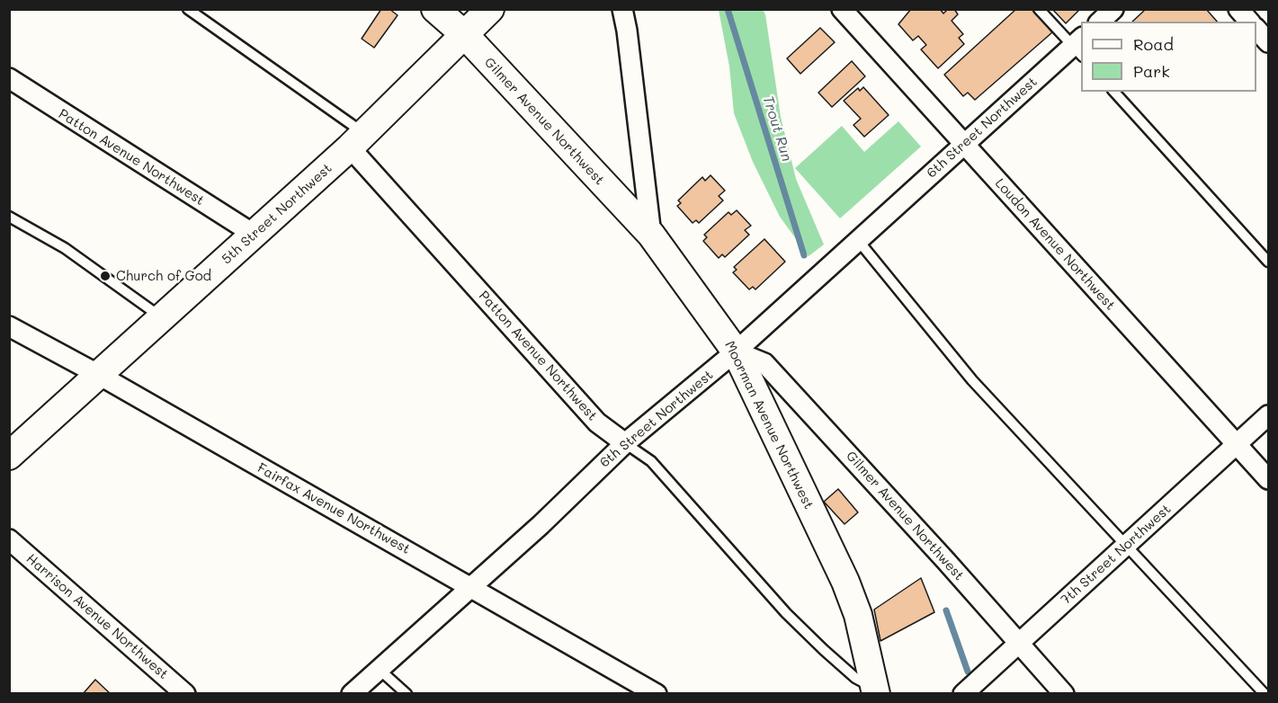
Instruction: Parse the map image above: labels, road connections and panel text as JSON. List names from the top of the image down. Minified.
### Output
{"streets":{"street":["Gilmer Avenue Northwest","6th Street Northwest","Patton Avenue Northwest","5th Street Northwest","Loudon Avenue Northwest","Moorman Avenue Northwest","Fairfax Avenue Northwest","7th Street Northwest","Harrison Avenue Northwest"]},"crossings":[["Gilmer Avenue Northwest","6th Street Northwest"],["Gilmer Avenue Northwest","5th Street Northwest"],["Gilmer Avenue Northwest","Moorman Avenue Northwest"],["Gilmer Avenue Northwest","7th Street Northwest"],["6th Street Northwest","Patton Avenue Northwest"],["6th Street Northwest","Loudon Avenue Northwest"],["6th Street Northwest","Moorman Avenue Northwest"],["6th Street Northwest","Fairfax Avenue Northwest"],["Patton Avenue Northwest","5th Street Northwest"],["Patton Avenue Northwest","Moorman Avenue Northwest"],["5th Street Northwest","Fairfax Avenue Northwest"],["Loudon Avenue Northwest","7th Street Northwest"]],"water":["Trout Run"],"places":["Church of God"],"legend":["Road","Park"]}
